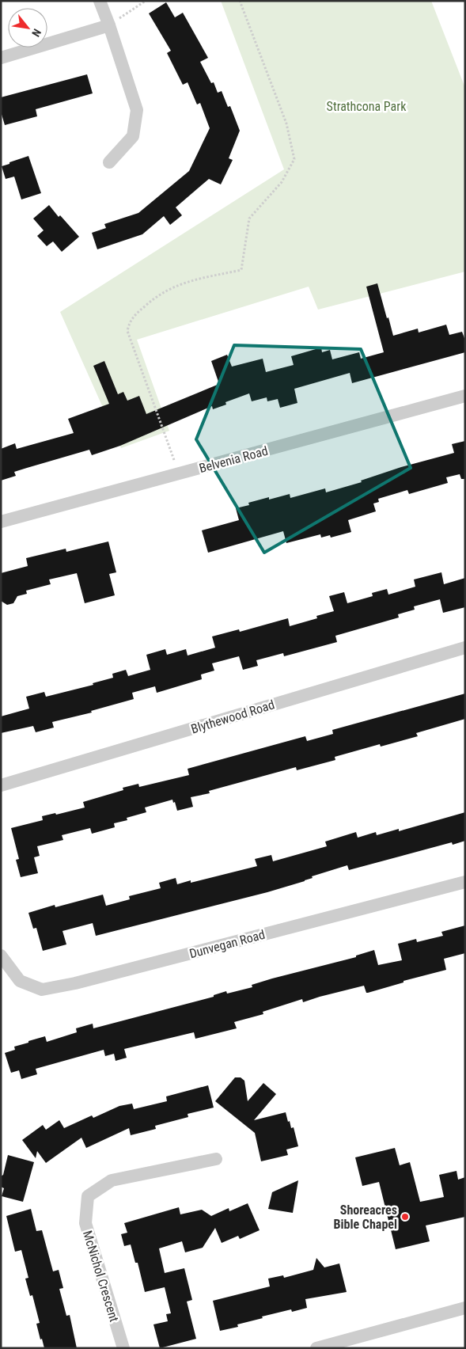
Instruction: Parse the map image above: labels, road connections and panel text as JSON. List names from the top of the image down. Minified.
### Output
{"streets":{"street":["Belvenia Road","Blythewood Road","Dunvegan Road","McNichol Crescent"]},"parks":["Strathcona Park"],"places":["Shoreacres Bible Chapel"],"north":"bottom right"}
